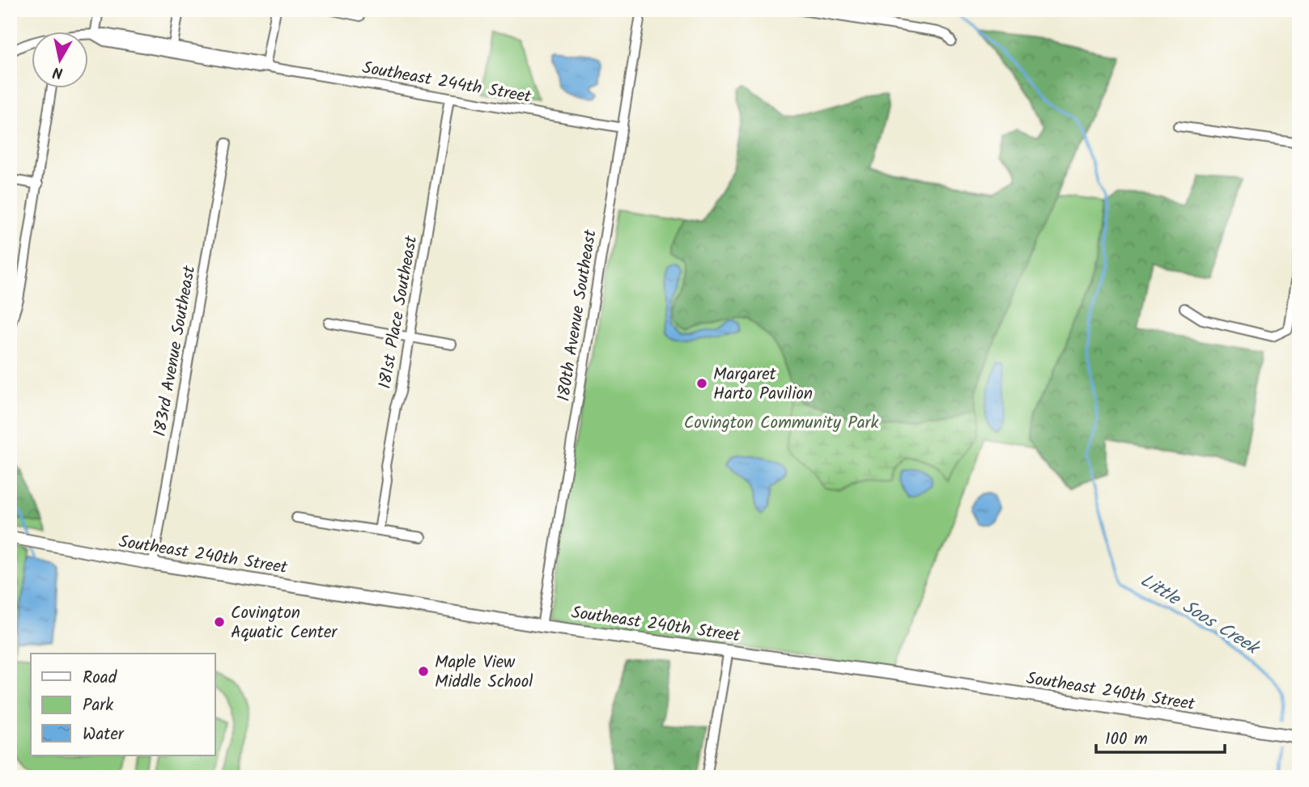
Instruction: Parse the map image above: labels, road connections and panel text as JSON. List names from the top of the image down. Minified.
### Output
{"streets":{"main road":["Southeast 240th Street"],"street":["Southeast 244th Street","181st Place Southeast","180th Avenue Southeast","183rd Avenue Southeast"]},"crossings":[["Southeast 244th Street","181st Place Southeast"],["Southeast 244th Street","180th Avenue Southeast"],["180th Avenue Southeast","Southeast 240th Street"],["183rd Avenue Southeast","Southeast 240th Street"]],"water":["Little Soos Creek"],"parks":["Covington Community Park"],"places":["Margaret Harto Pavilion","Covington Aquatic Center","Maple View Middle School"],"legend":["Road","Park","Water"],"scale_bar":"100 m","north":"bottom"}
